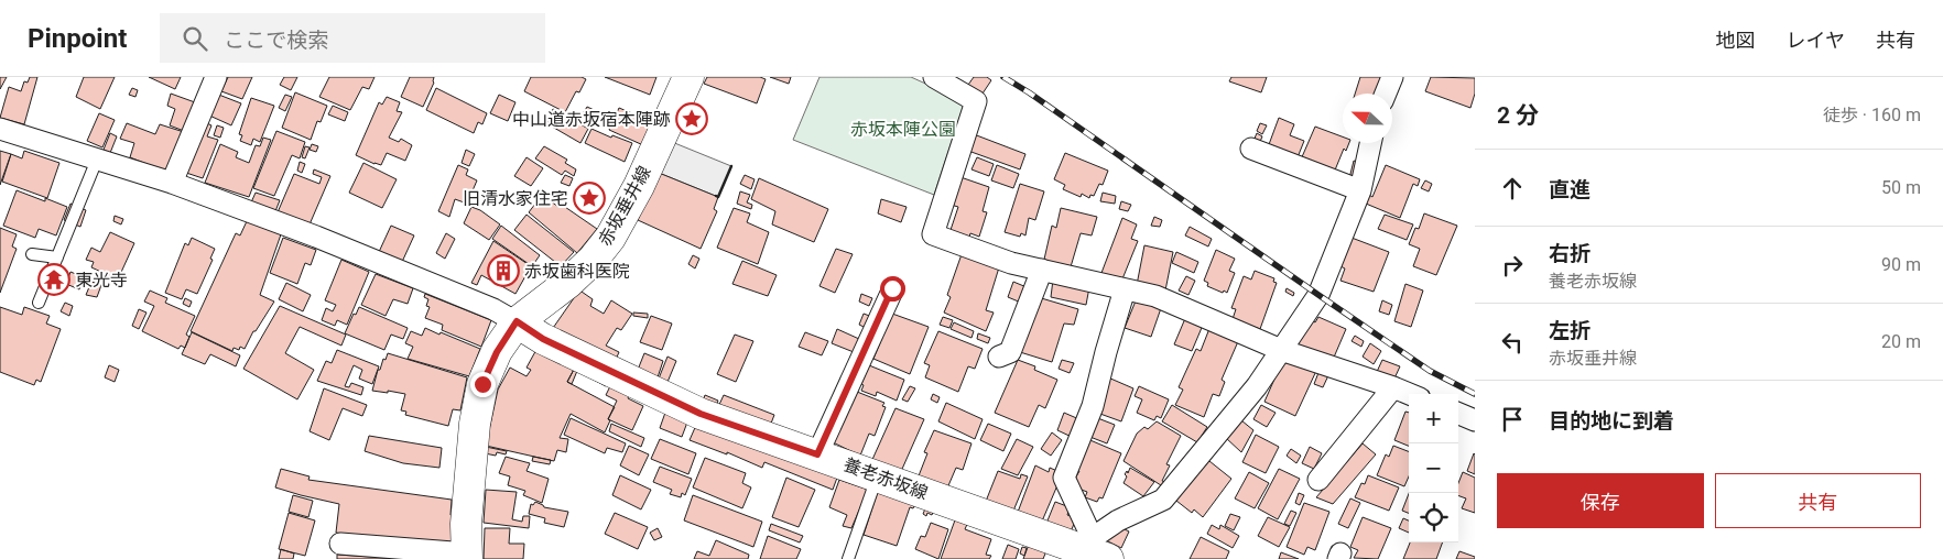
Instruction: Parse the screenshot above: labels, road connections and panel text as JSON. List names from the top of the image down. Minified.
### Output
{"streets":{"main road":["赤坂垂井線","養老赤坂線"]},"crossings":[["赤坂垂井線","養老赤坂線"]],"parks":["赤坂本陣公園"],"places":{"place":["中山道赤坂宿本陣跡","旧清水家住宅"],"building":["赤坂歯科医院"],"temple":["東光寺"]},"north":"left","page":{"header":"Pinpoint","search":"ここで検索","nav":["地図","レイヤ","共有"],"heading":["2 分","徒歩 · 160 m"],"list":[["直進","50 m"],["右折","養老赤坂線","90 m"],["左折","赤坂垂井線","20 m"],"目的地に到着"],"map_buttons":["+","−"],"buttons":["保存","共有"]}}
